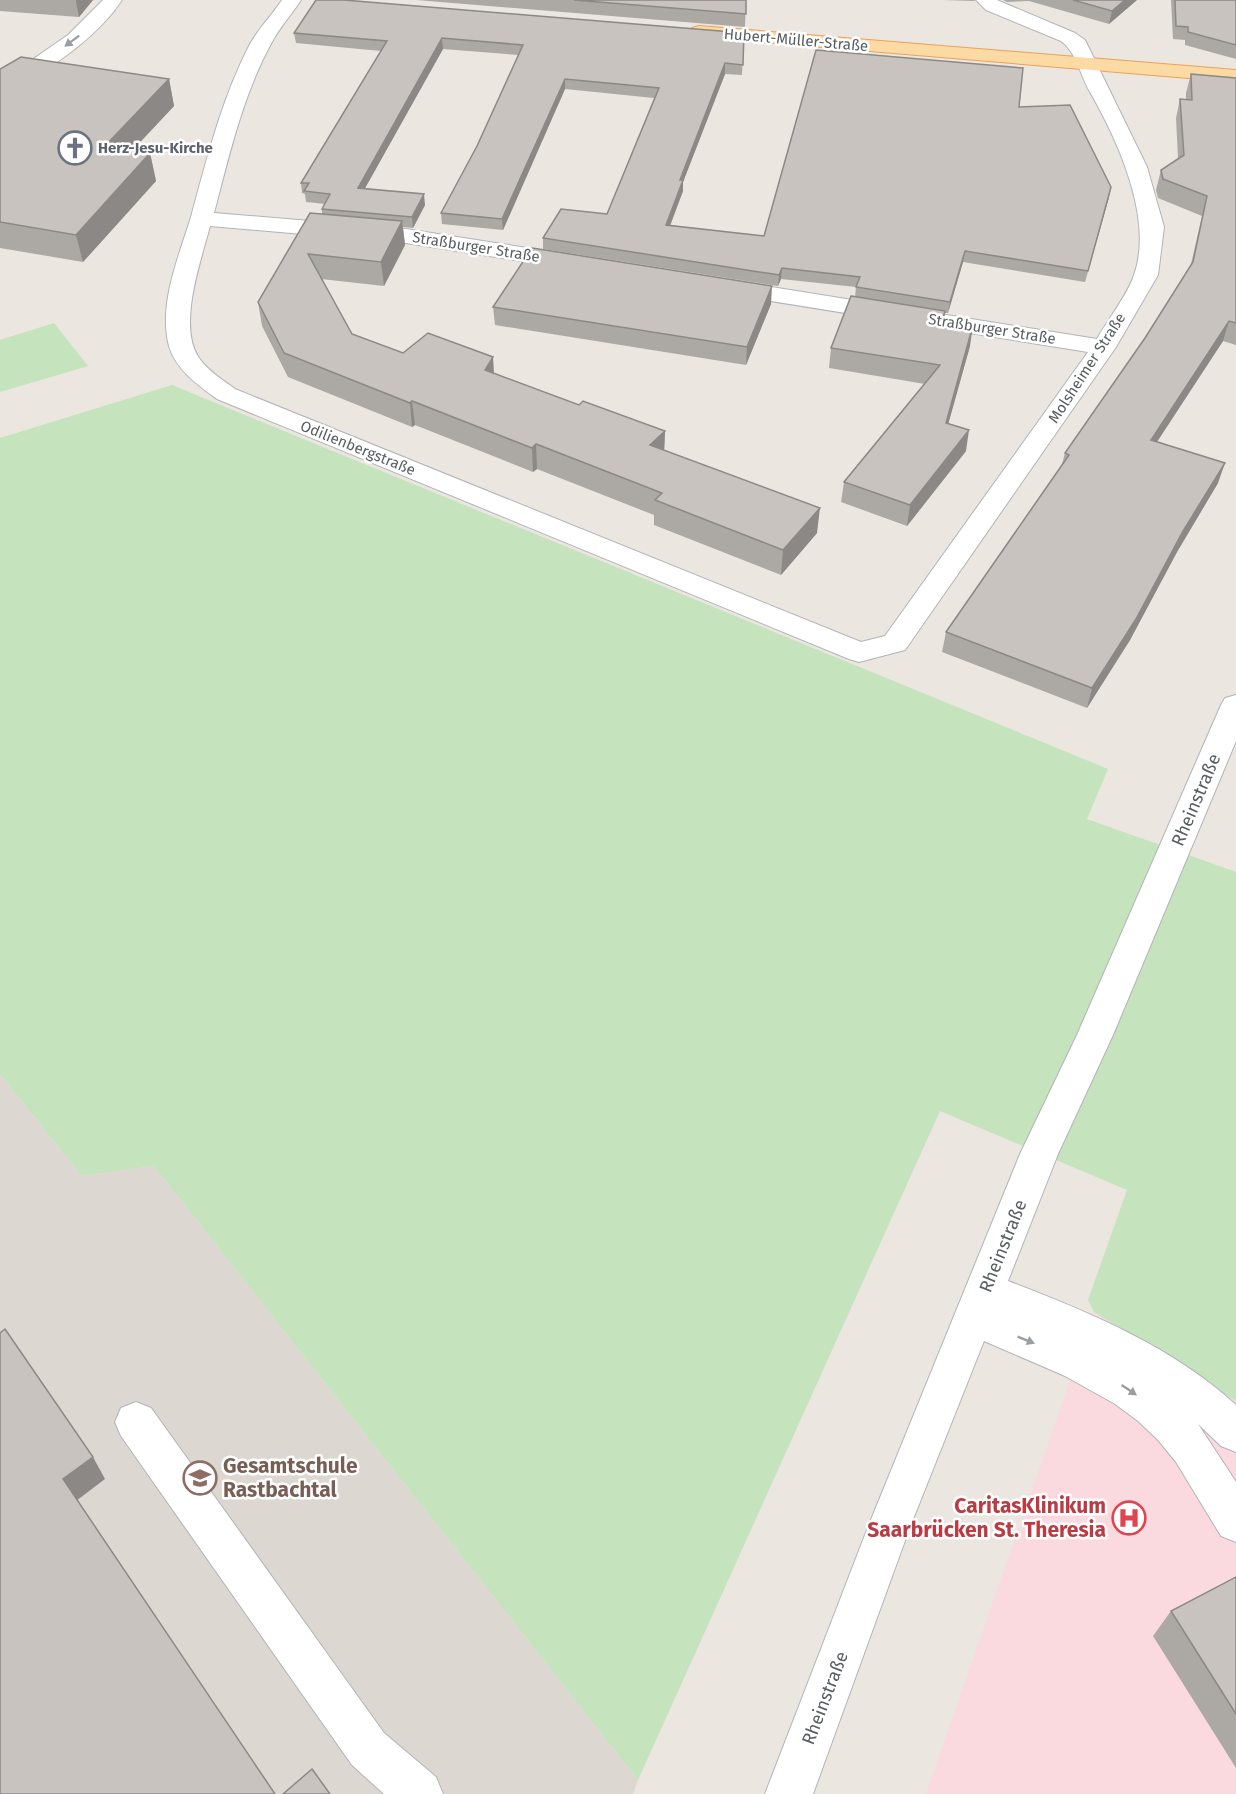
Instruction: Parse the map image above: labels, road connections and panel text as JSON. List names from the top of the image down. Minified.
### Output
{"streets":{"main road":["Hubert-Müller-Straße"],"street":["Straßburger Straße","Molsheimer Straße","Odilienbergstraße","Rheinstraße"]},"crossings":[["Hubert-Müller-Straße","Molsheimer Straße"],["Straßburger Straße","Molsheimer Straße"],["Straßburger Straße","Odilienbergstraße"],["Molsheimer Straße","Odilienbergstraße"]],"places":{"church":["Herz-Jesu-Kirche"],"school or university":["Gesamtschule Rastbachtal"],"hospital":["CaritasKlinikum Saarbrücken St. Theresia"]}}
